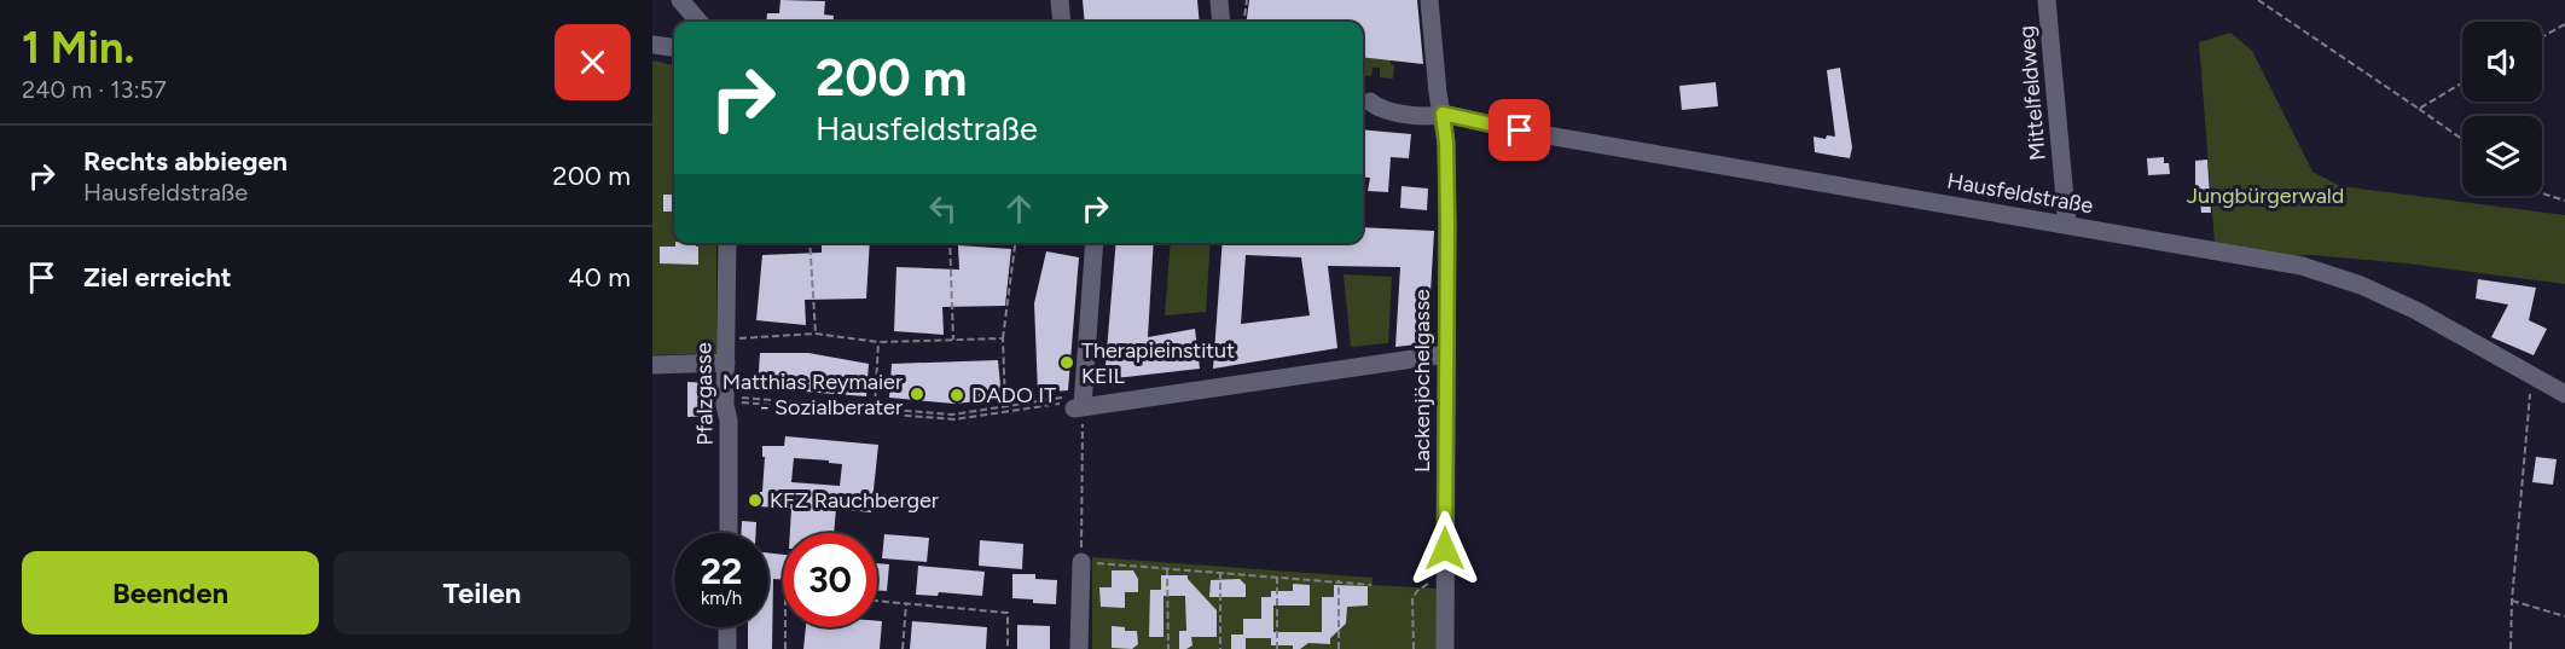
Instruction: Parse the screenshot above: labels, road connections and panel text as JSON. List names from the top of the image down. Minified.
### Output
{"streets":{"street":["Mittelfeldweg","Hausfeldstraße","Lackenjöchelgasse","Pfalzgasse"]},"crossings":[["Mittelfeldweg","Hausfeldstraße"],["Hausfeldstraße","Lackenjöchelgasse"]],"parks":["Jungbürgerwald"],"places":["Therapieinstitut KEIL","Matthias Reymaier - Sozialberater","DADO IT","KFZ Rauchberger"],"page":{"heading":["1 Min.","240 m · 13:57"],"turn":["200 m","Hausfeldstraße"],"list":[{"name":"Rechts abbiegen","note":"Hausfeldstraße","value":"200 m"},{"name":"Ziel erreicht","value":"40 m"}],"speed":"22 km/h","limit":"30","buttons":["Beenden","Teilen"]}}
